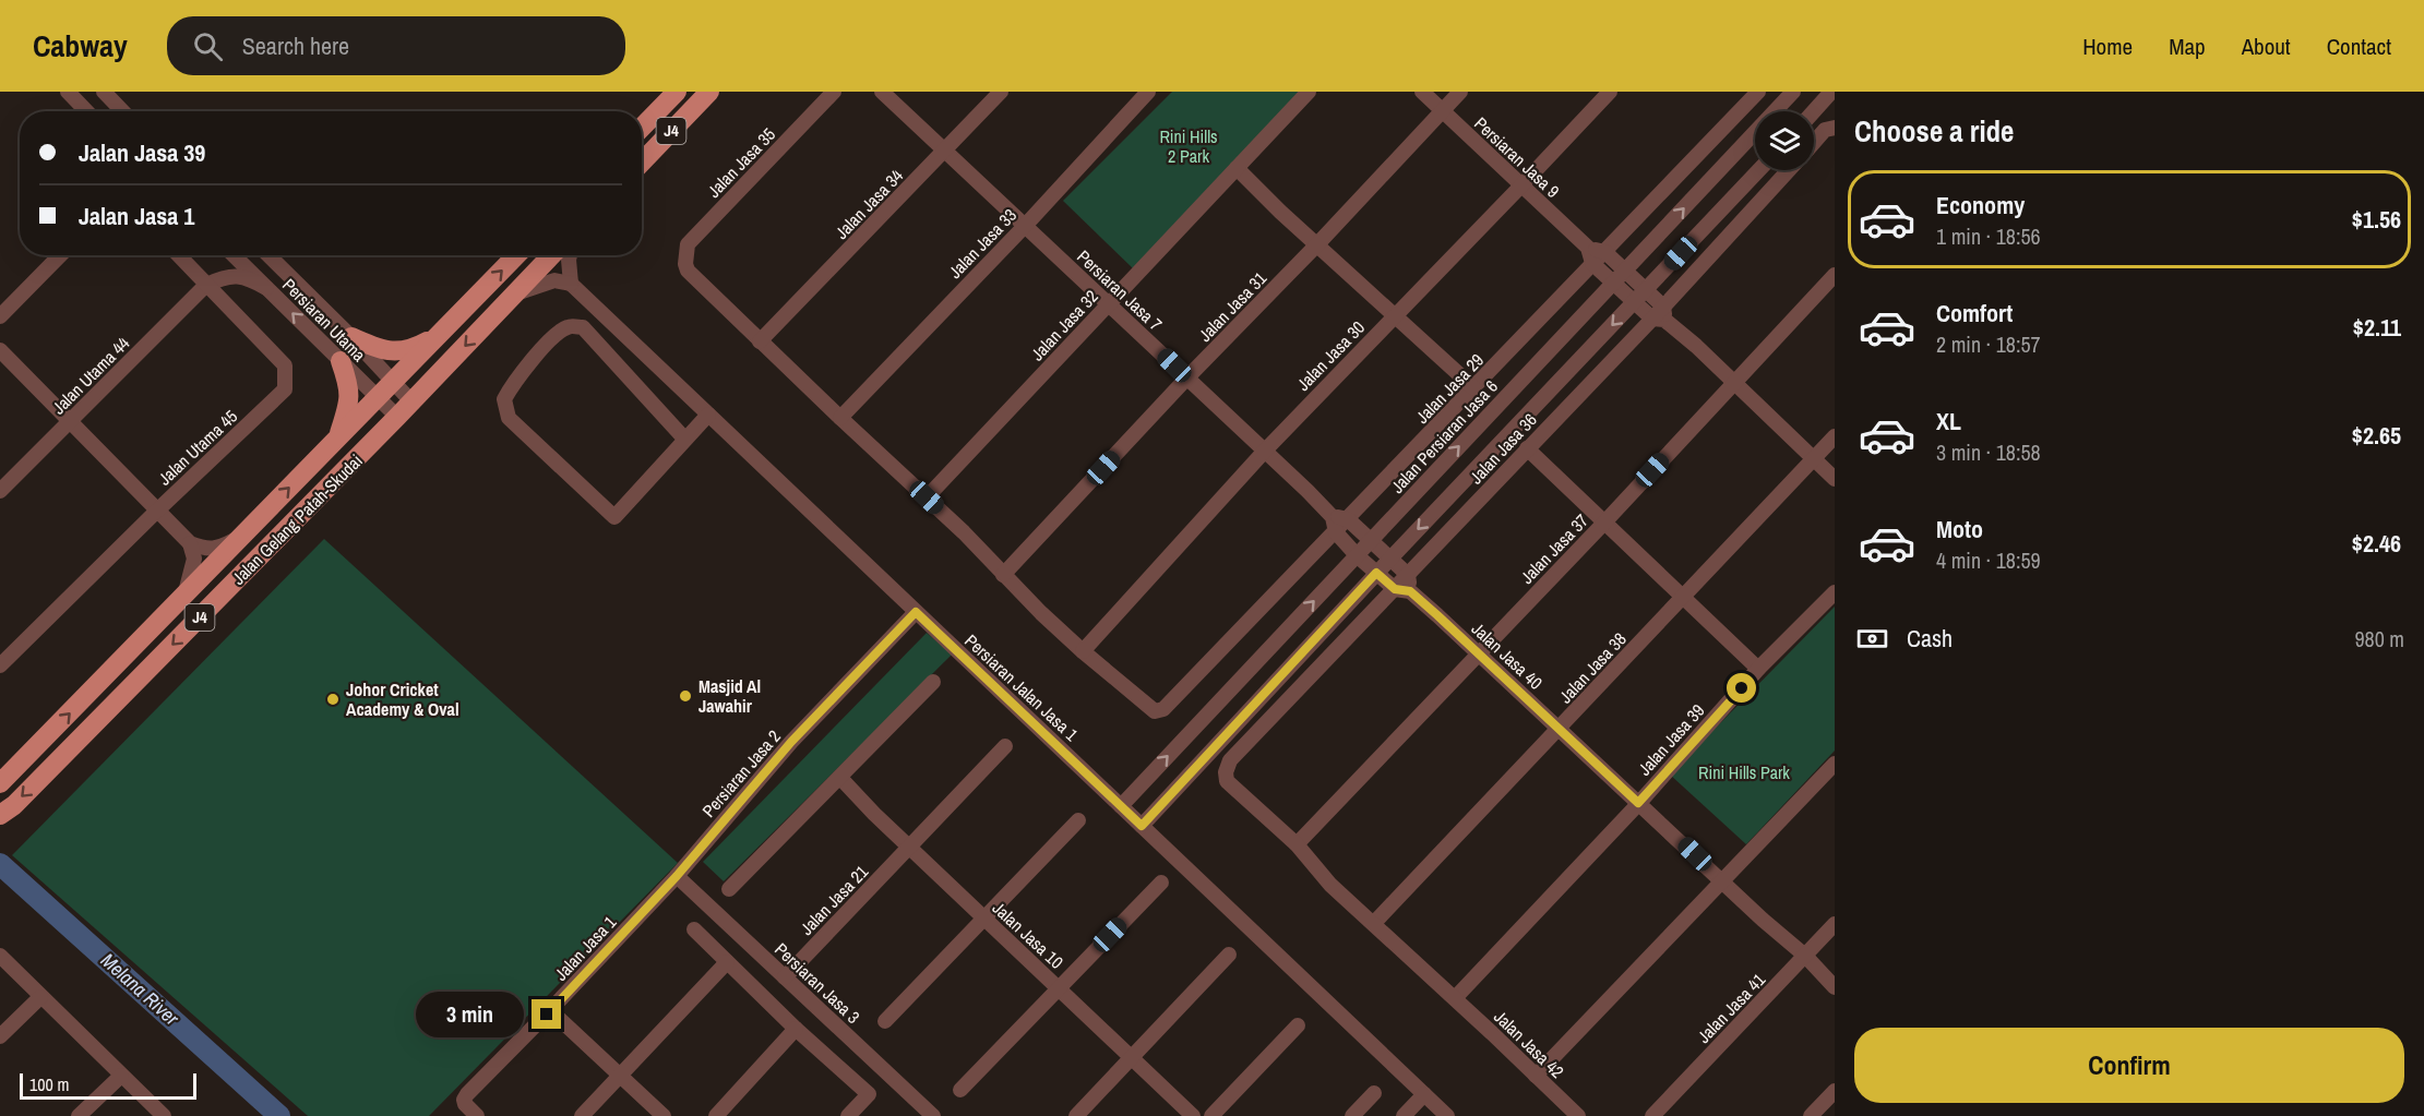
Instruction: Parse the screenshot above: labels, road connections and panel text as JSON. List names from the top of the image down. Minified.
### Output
{"streets":{"main road":["J4","Jalan Gelang Patah-Skudai"],"street":["Persiaran Jasa 9","Jalan Jasa 35","Jalan Jasa 34","Jalan Jasa 33","Persiaran Jasa 7","Jalan Jasa 31","Persiaran Utama","Jalan Jasa 32","Jalan Jasa 30","Jalan Utama 44","Jalan Jasa 29","Jalan Persiaran Jasa 6","Jalan Utama 45","Jalan Jasa 36","Jalan Jasa 37","Jalan Jasa 40","Jalan Jasa 38","Persiaran Jalan Jasa 1","Jalan Jasa 39","Persiaran Jasa 2","Jalan Jasa 21","Jalan Jasa 10","Jalan Jasa 1","Persiaran Jasa 3","Jalan Jasa 41","Jalan Jasa 42"]},"crossings":[["Persiaran Jasa 9","Jalan Jasa 31"],["Persiaran Jasa 9","Jalan Jasa 30"],["Persiaran Jasa 9","Jalan Jasa 29"],["Jalan Jasa 35","Jalan Jasa 34"],["Jalan Jasa 34","Persiaran Jasa 7"],["Jalan Jasa 33","Persiaran Jasa 7"],["Persiaran Jasa 7","Jalan Jasa 31"],["Persiaran Jasa 7","Jalan Jasa 32"],["Persiaran Jasa 7","Jalan Jasa 30"],["Persiaran Jasa 7","Jalan Jasa 29"],["Persiaran Jasa 7","Jalan Persiaran Jasa 6"],["Persiaran Jasa 7","Jalan Jasa 40"],["Persiaran Utama","Jalan Gelang Patah-Skudai"],["Jalan Jasa 30","Jalan Jasa 29"],["Jalan Utama 44","Jalan Utama 45"],["Jalan Persiaran Jasa 6","Jalan Jasa 40"],["Jalan Persiaran Jasa 6","Persiaran Jalan Jasa 1"],["Jalan Jasa 36","Jalan Jasa 40"],["Jalan Jasa 36","Jalan Jasa 42"],["Jalan Jasa 37","Jalan Jasa 40"],["Jalan Jasa 37","Jalan Jasa 42"],["Jalan Jasa 40","Jalan Jasa 38"],["Jalan Jasa 40","Jalan Jasa 39"],["Jalan Jasa 40","Jalan Jasa 41"],["Jalan Jasa 38","Jalan Jasa 42"],["Persiaran Jalan Jasa 1","Persiaran Jasa 2"],["Jalan Jasa 39","Jalan Jasa 42"],["Persiaran Jasa 2","Jalan Jasa 1"],["Persiaran Jasa 2","Persiaran Jasa 3"],["Jalan Jasa 21","Jalan Jasa 10"],["Jalan Jasa 21","Persiaran Jasa 3"],["Jalan Jasa 1","Persiaran Jasa 3"]],"water":["Melana River"],"parks":["Rini Hills 2 Park","Rini Hills Park"],"places":["Masjid Al Jawahir","Johor Cricket Academy & Oval"],"scale_bar":"100 m","page":{"header":"Cabway","search":"Search here","nav":["Home","Map","About","Contact"],"heading":"Choose a ride","banner":["Jalan Jasa 39","Jalan Jasa 1"],"list":[{"name":"Economy","note":"1 min · 18:56","value":"$1.56"},{"name":"Comfort","note":"2 min · 18:57","value":"$2.11"},{"name":"XL","note":"3 min · 18:58","value":"$2.65"},{"name":"Moto","note":"4 min · 18:59","value":"$2.46"}],"pay":["Cash","980 m"],"bubble":"3 min","buttons":"Confirm","scale":"100 m"}}
